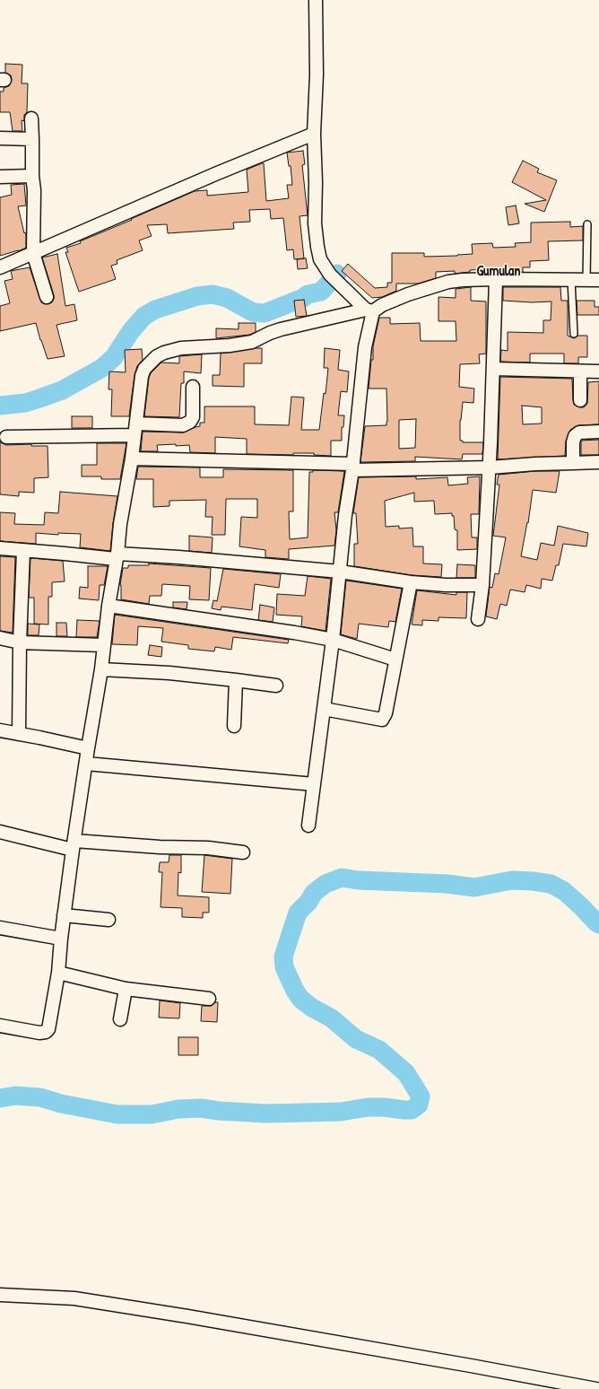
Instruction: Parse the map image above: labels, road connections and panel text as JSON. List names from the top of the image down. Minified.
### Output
{"districts":["Gumulan"]}
